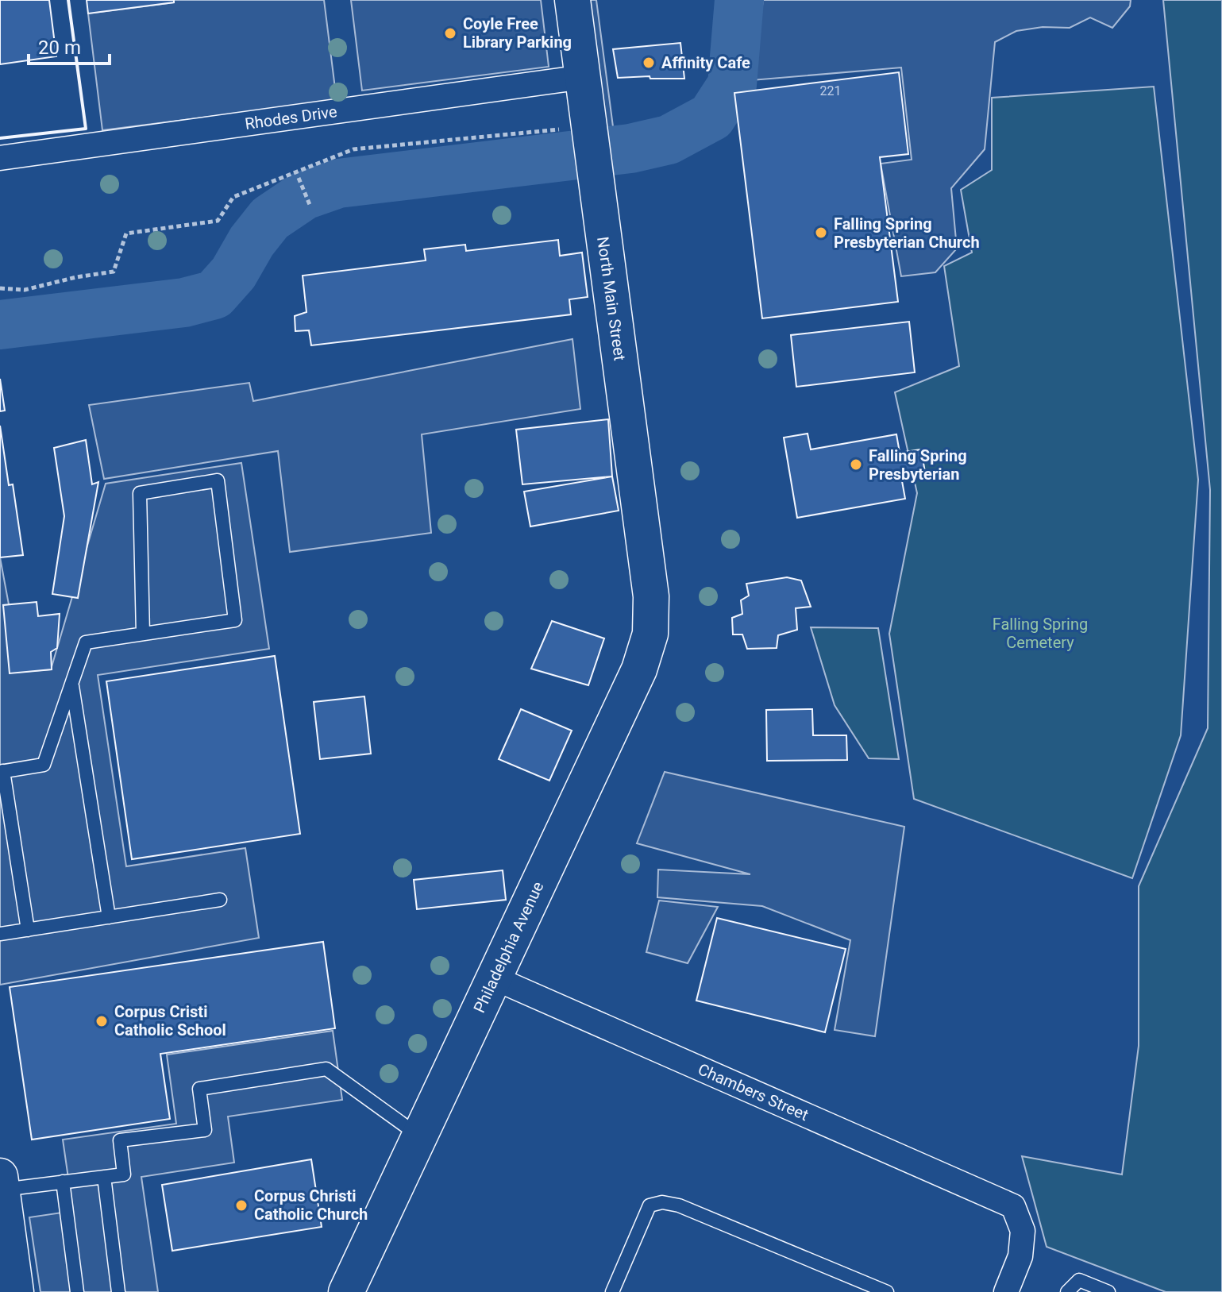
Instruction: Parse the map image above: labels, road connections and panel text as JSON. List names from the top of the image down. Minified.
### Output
{"streets":{"main road":["North Main Street","Philadelphia Avenue"],"street":["Rhodes Drive","Chambers Street"]},"crossings":[["Rhodes Drive","North Main Street"],["North Main Street","Philadelphia Avenue"],["Philadelphia Avenue","Chambers Street"]],"parks":["Falling Spring Cemetery"],"places":["Coyle Free Library Parking","Affinity Cafe","Falling Spring Presbyterian Church","Falling Spring Presbyterian","Corpus Cristi Catholic School","Corpus Christi Catholic Church"],"house_numbers":["221"],"scale_bar":"20 m"}
